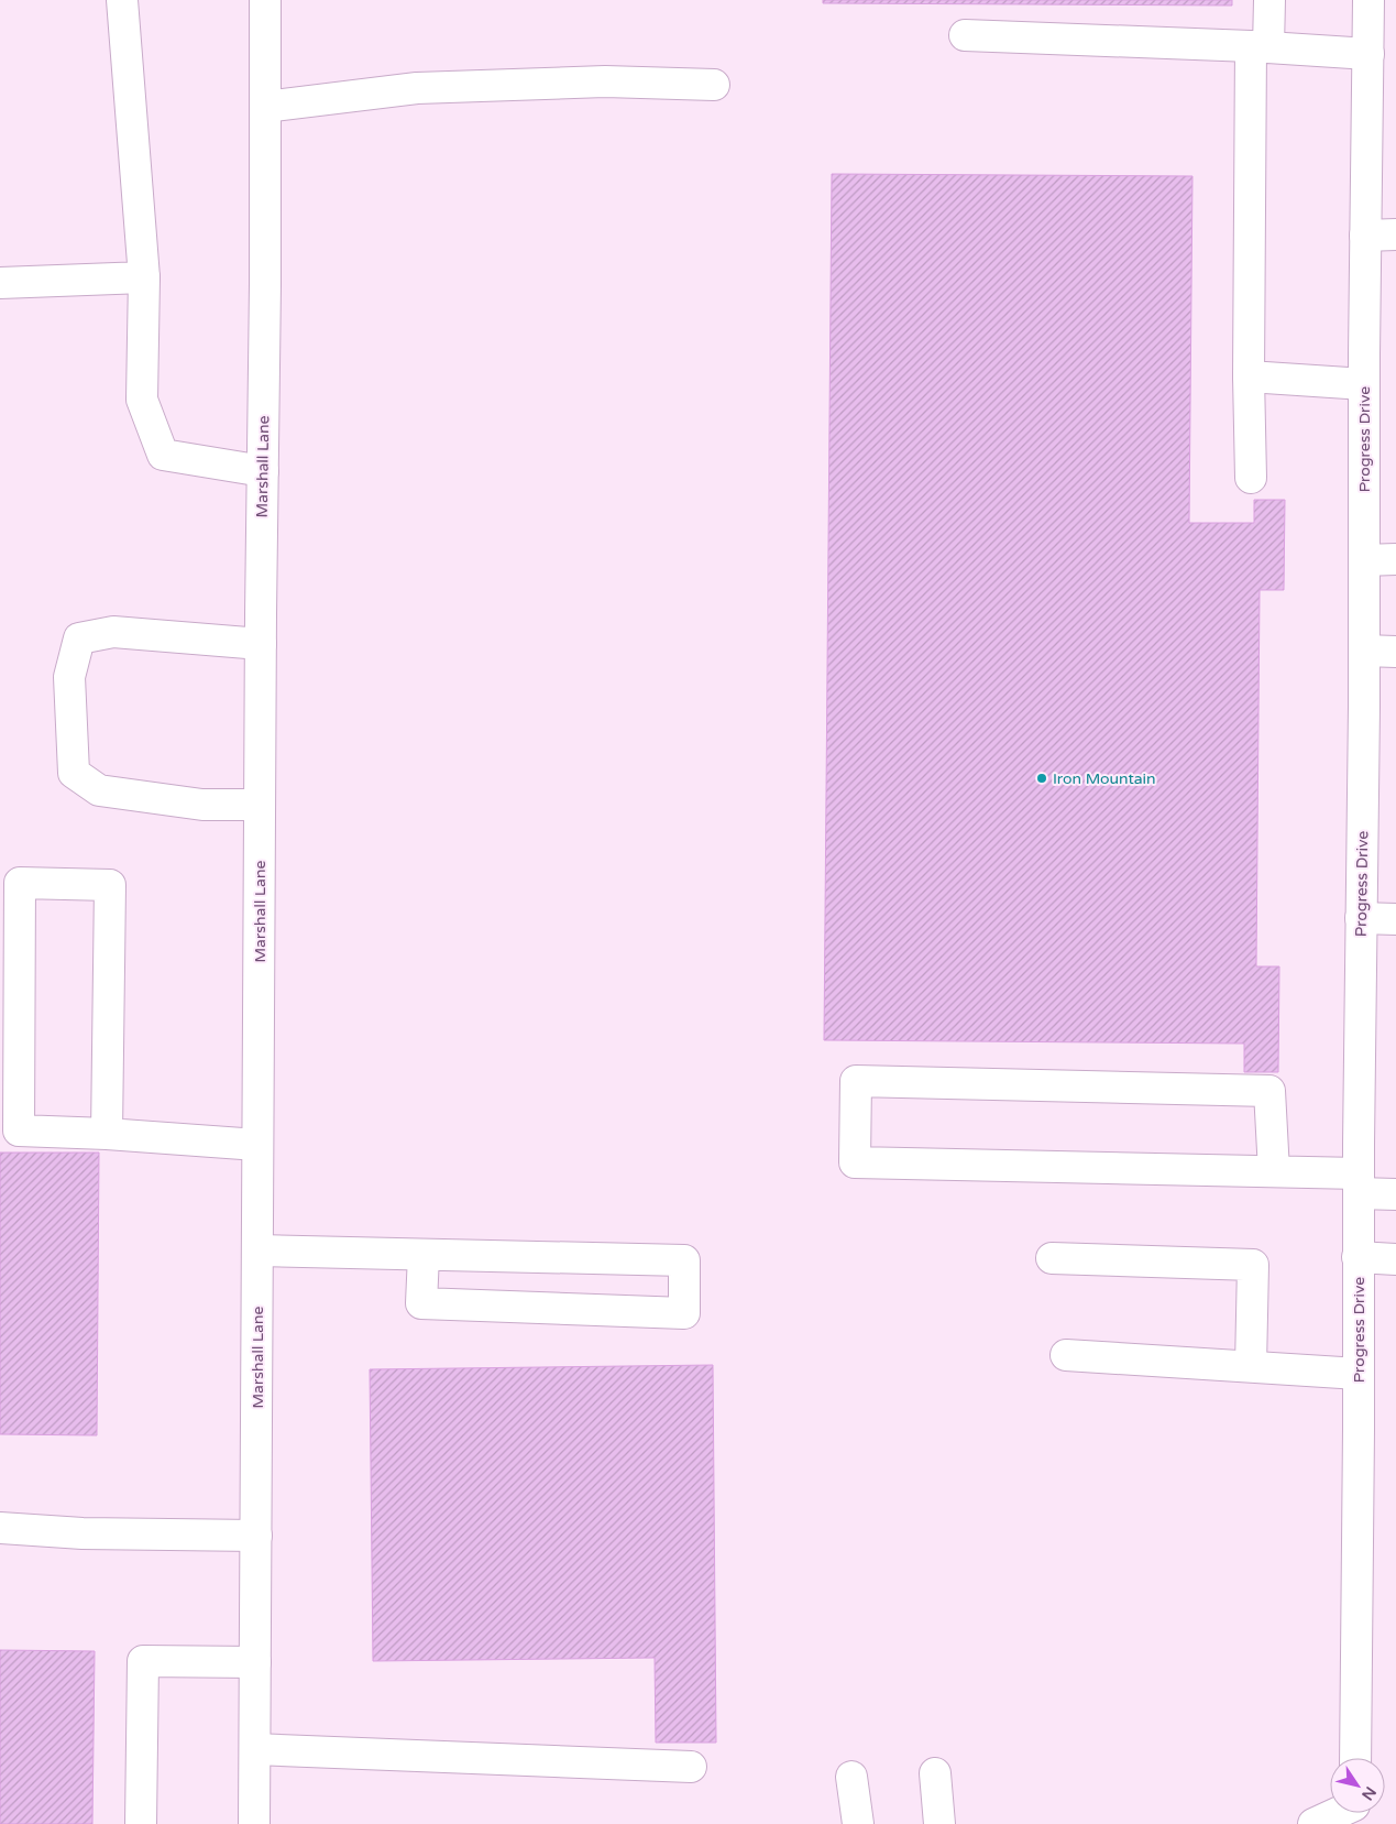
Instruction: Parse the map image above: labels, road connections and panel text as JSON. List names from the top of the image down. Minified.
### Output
{"streets":{"street":["Progress Drive","Marshall Lane"]},"places":["Iron Mountain"],"north":"bottom right"}
